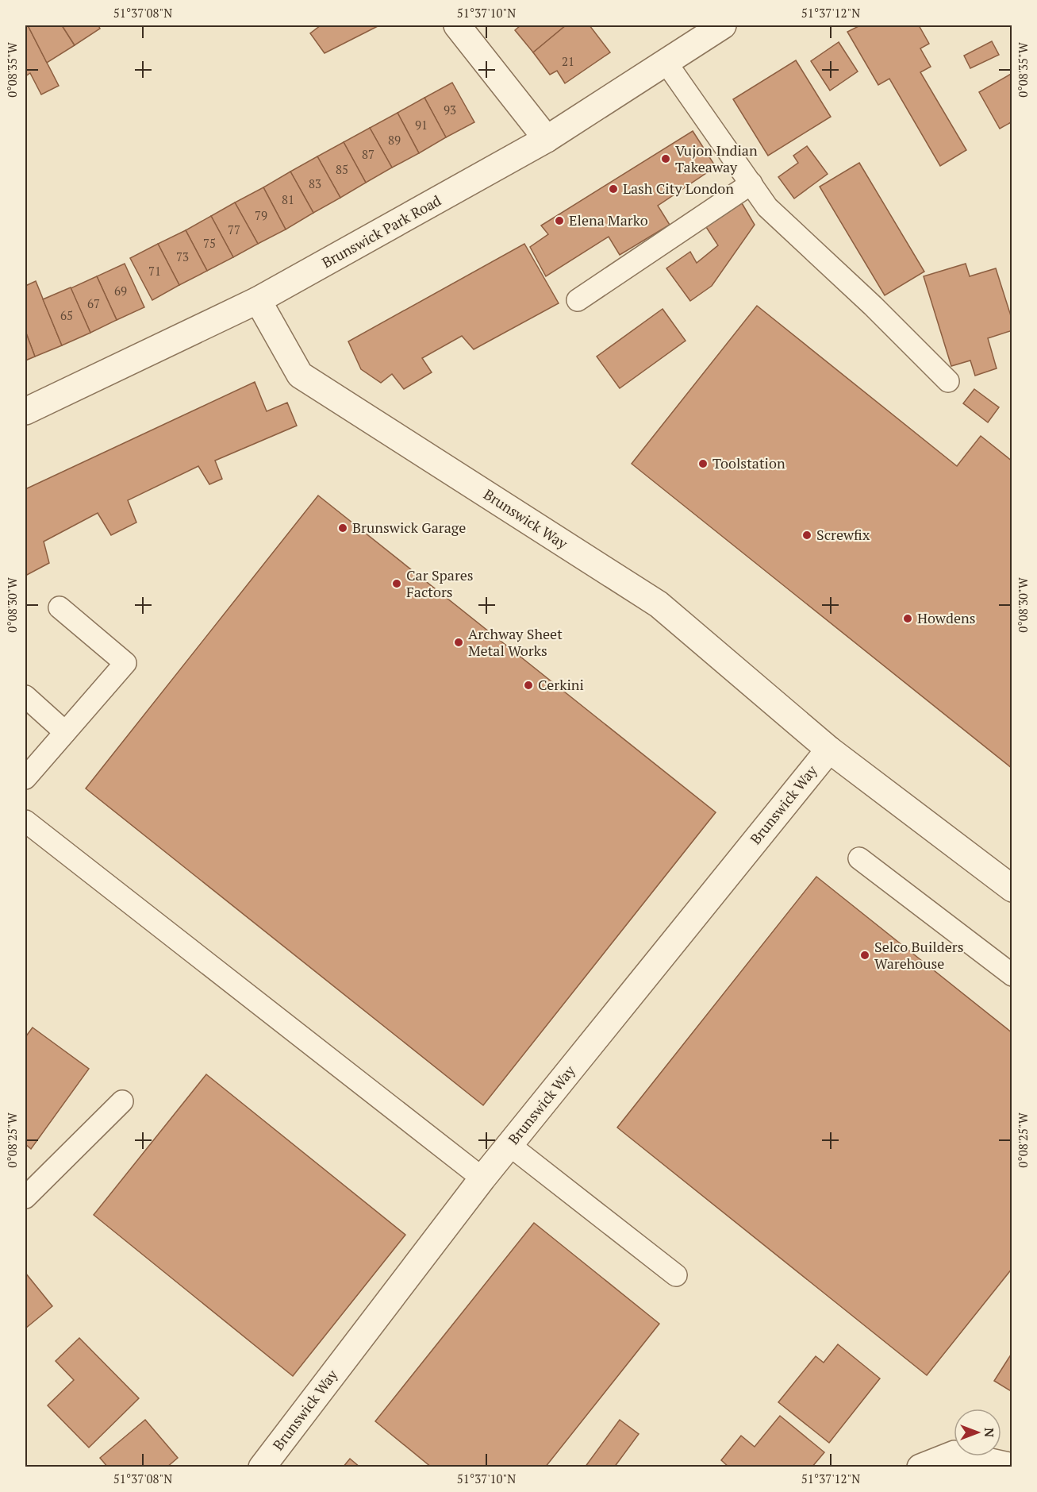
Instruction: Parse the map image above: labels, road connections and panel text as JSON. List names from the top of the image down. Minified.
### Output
{"streets":{"street":["Brunswick Park Road","Brunswick Way"]},"crossings":[["Brunswick Park Road","Brunswick Way"]],"places":["Vujon Indian Takeaway","Lash City London","Elena Marko","Toolstation","Brunswick Garage","Screwfix","Car Spares Factors","Howdens","Archway Sheet Metal Works","Cerkini","Selco Builders Warehouse"],"house_numbers":["21","93","91","89","87","85","83","81","79","77","75","73","71","69","67","65"],"north":"right","coordinates":["51°37'08\"N","51°37'10\"N","51°37'12\"N","0°08'35\"W","0°08'30\"W","0°08'25\"W"]}
